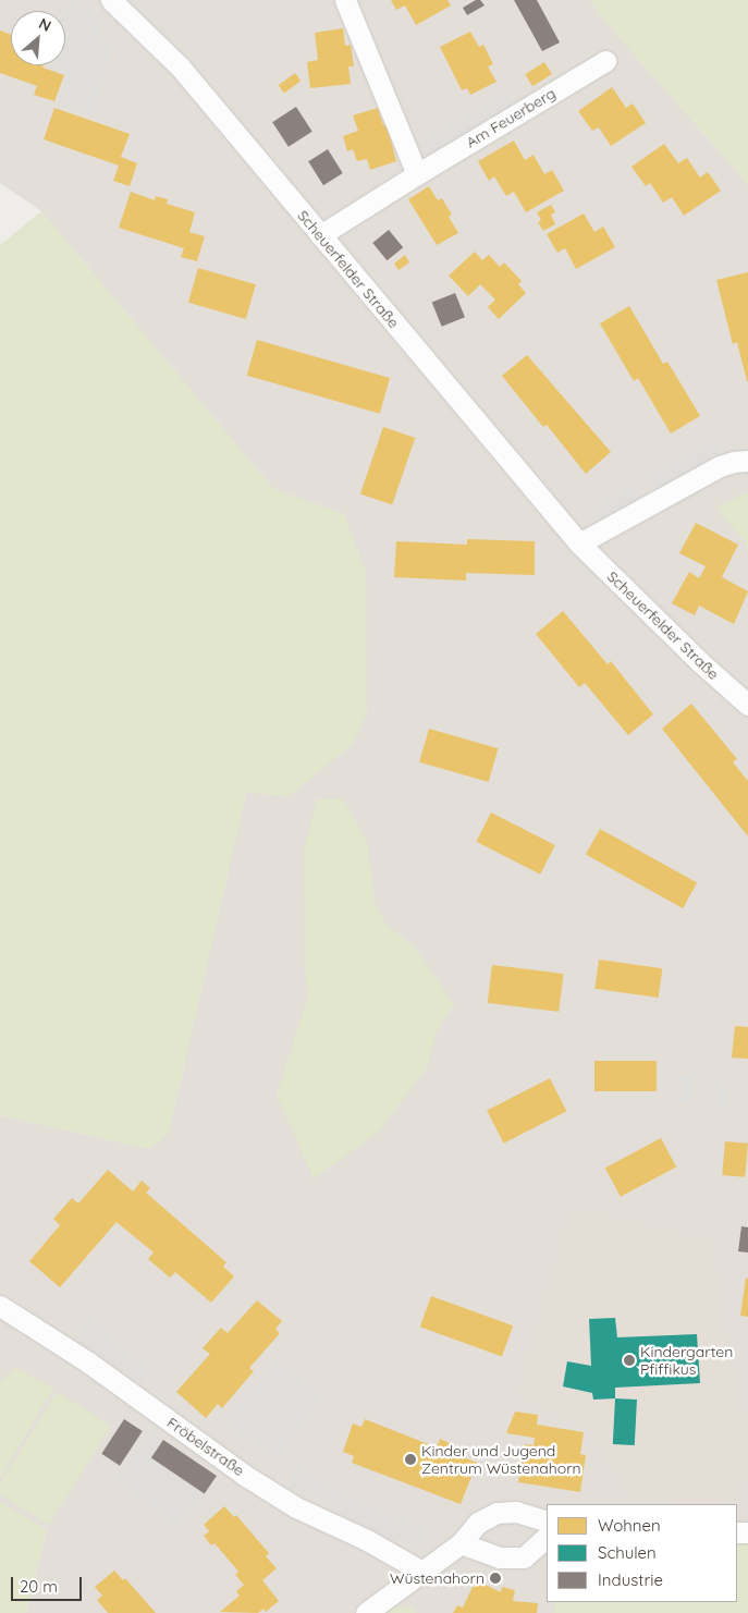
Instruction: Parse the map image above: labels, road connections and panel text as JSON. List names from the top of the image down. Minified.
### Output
{"streets":{"street":["Am Feuerberg","Scheuerfelder Straße","Fröbelstraße"]},"crossings":[["Am Feuerberg","Scheuerfelder Straße"]],"places":["Kindergarten Pfiffikus","Kinder und Jugend Zentrum Wüstenahorn","Wüstenahorn"],"legend":["Wohnen","Schulen","Industrie"],"scale_bar":"20 m","north":"top right"}
